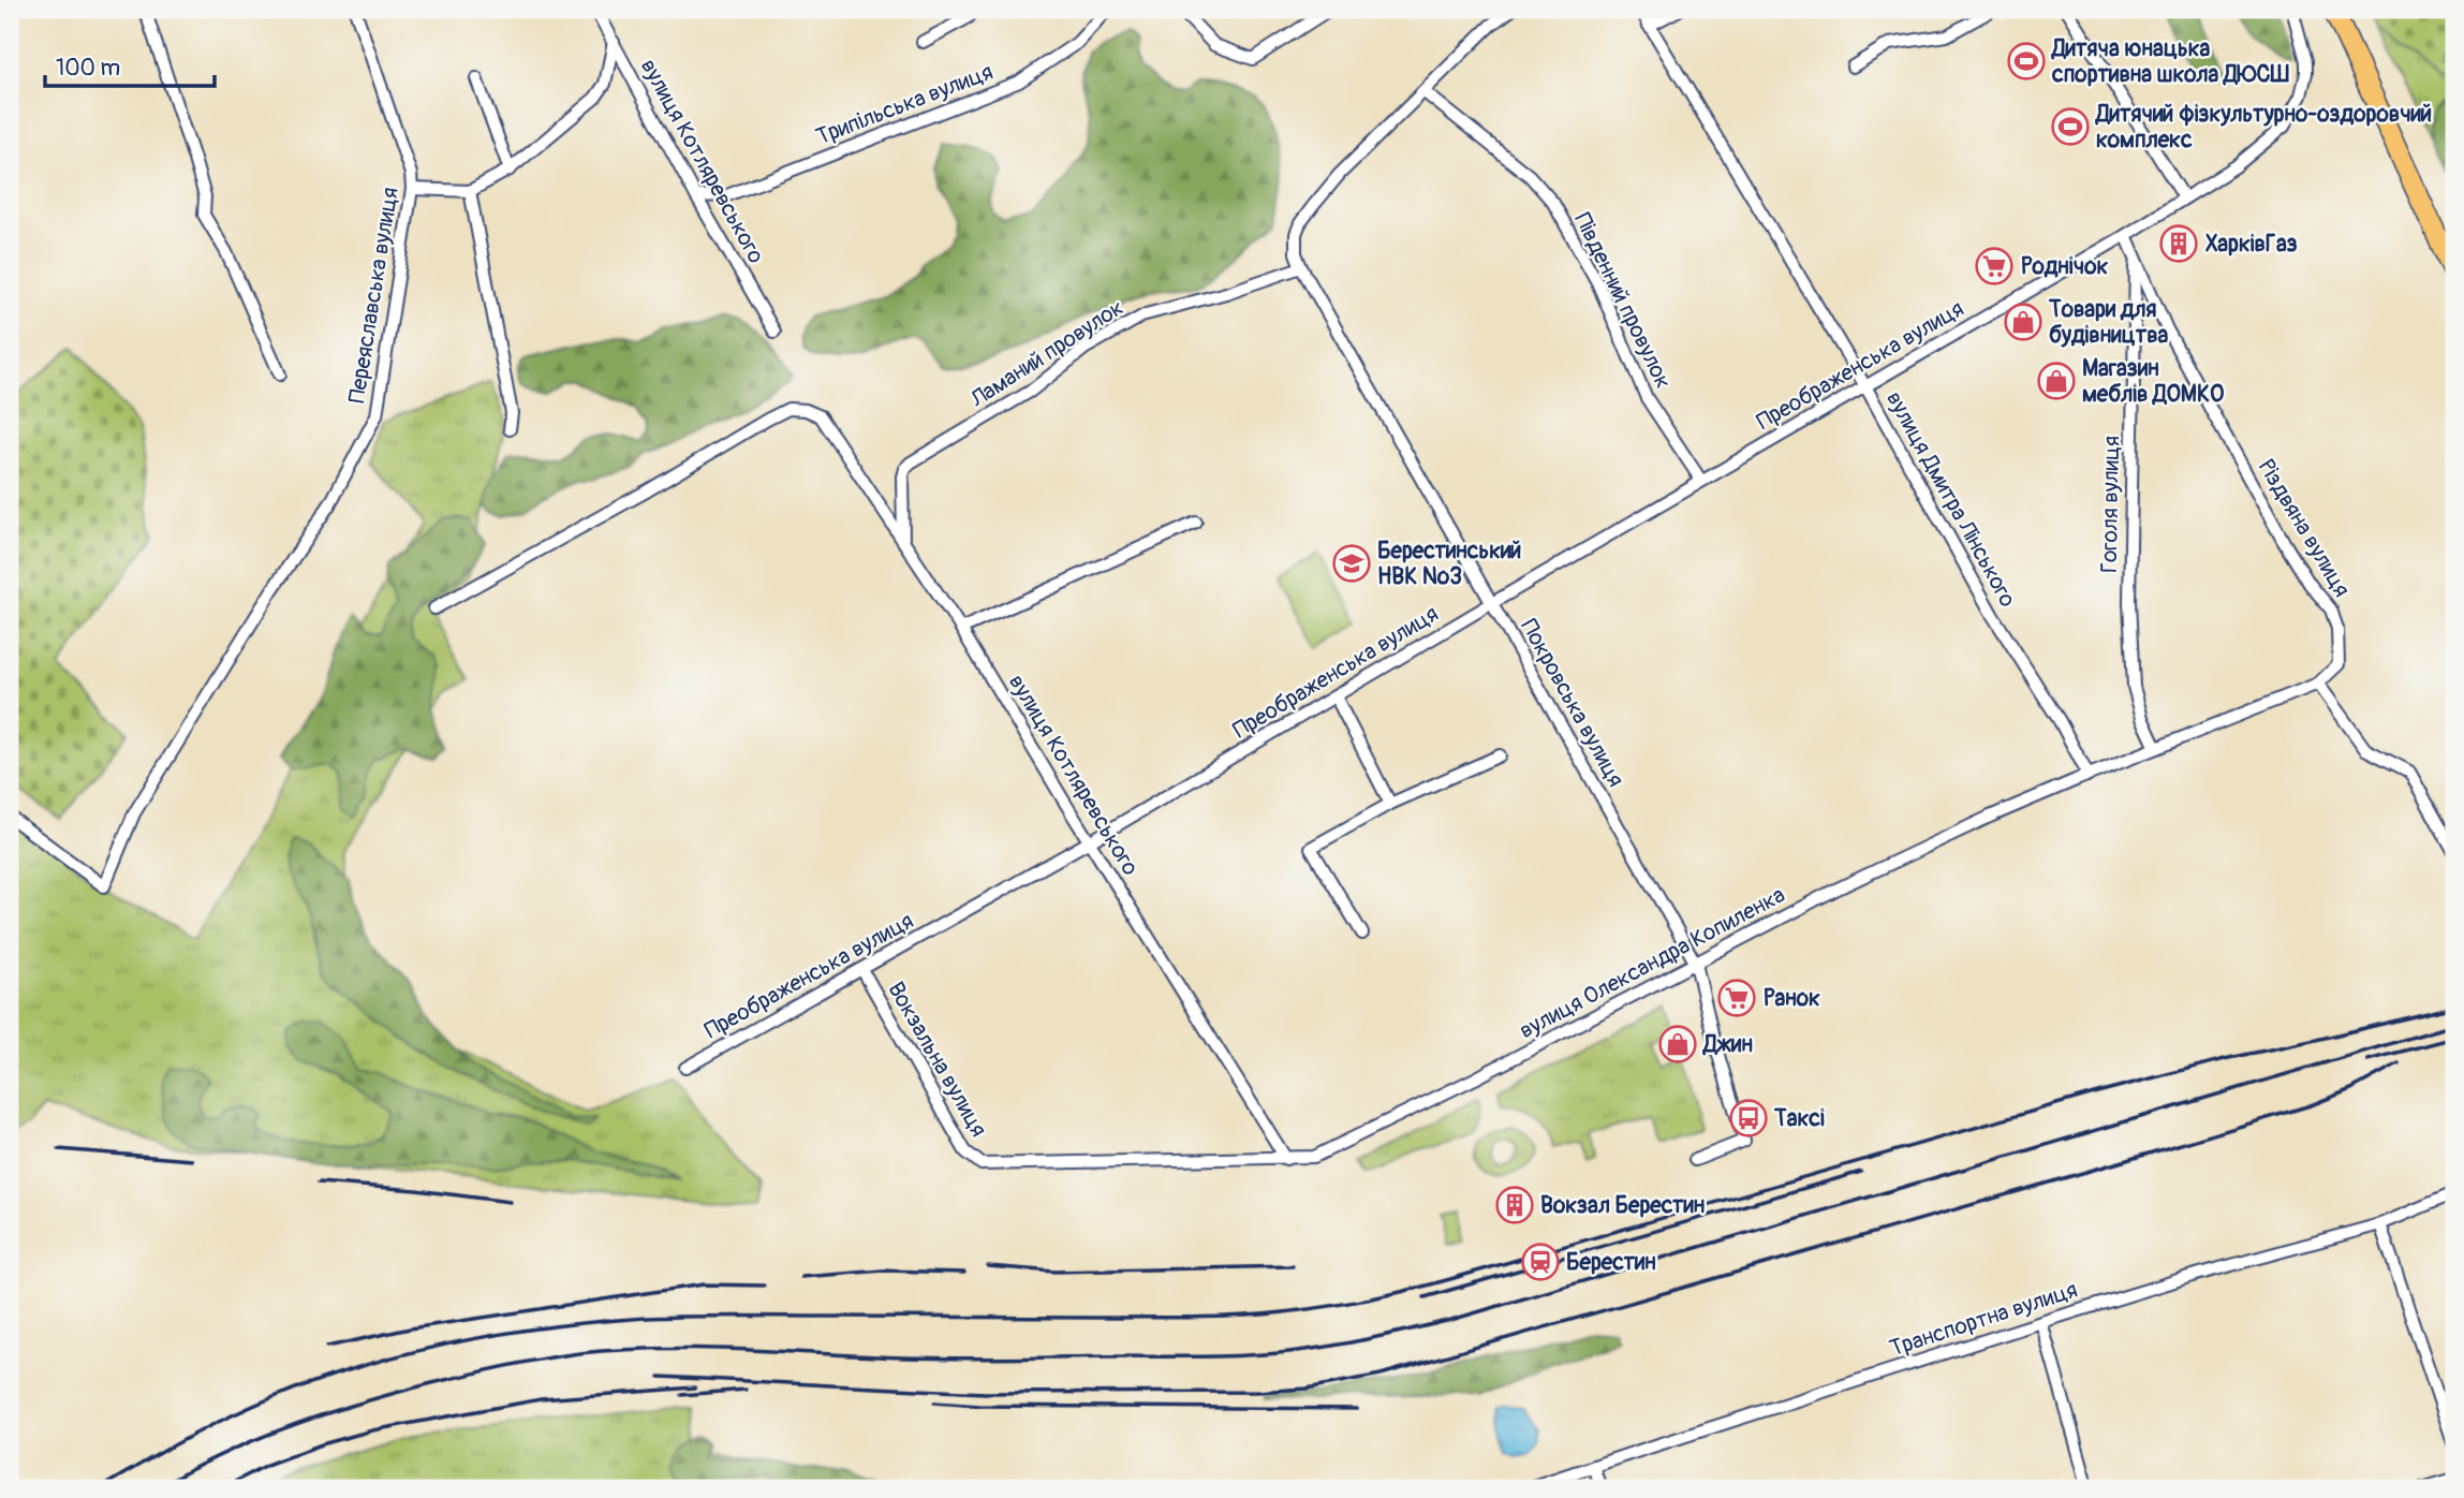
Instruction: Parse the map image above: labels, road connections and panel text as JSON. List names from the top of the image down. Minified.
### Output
{"streets":{"street":["Трипільська вулиця","вулиця Котляревського","Переяславська вулиця","Південний провулок","Ламаний провулок","Преображенська вулиця","вулиця Дмитра Лінського","Гоголя вулиця","Різдвяна вулиця","Покровська вулиця","вулиця Олександра Копиленка","Вокзальна вулиця","Транспортна вулиця"]},"crossings":[["Трипільська вулиця","вулиця Котляревського"],["вулиця Котляревського","Ламаний провулок"],["вулиця Котляревського","Преображенська вулиця"],["вулиця Котляревського","вулиця Олександра Копиленка"],["Південний провулок","Преображенська вулиця"],["Ламаний провулок","Покровська вулиця"],["Преображенська вулиця","вулиця Дмитра Лінського"],["Преображенська вулиця","Різдвяна вулиця"],["Преображенська вулиця","Покровська вулиця"],["Преображенська вулиця","Вокзальна вулиця"],["вулиця Дмитра Лінського","вулиця Олександра Копиленка"],["Гоголя вулиця","Різдвяна вулиця"],["Гоголя вулиця","вулиця Олександра Копиленка"],["Різдвяна вулиця","вулиця Олександра Копиленка"],["Покровська вулиця","вулиця Олександра Копиленка"],["вулиця Олександра Копиленка","Вокзальна вулиця"]],"places":{"sports":["Дитяча юнацька спортивна школа ДЮСШ","Дитячий фізкультурно-оздоровчий комплекс"],"building":["ХарківГаз","Вокзал Берестин"],"supermarket":["Роднічок","Ранок"],"shop":["Товари для будівництва","Магазин меблів ДОМКО","Джин"],"school or university":["Берестинський НВК №3"],"bus stop":["Таксі"],"station":["Берестин"]},"scale_bar":"100 m"}
